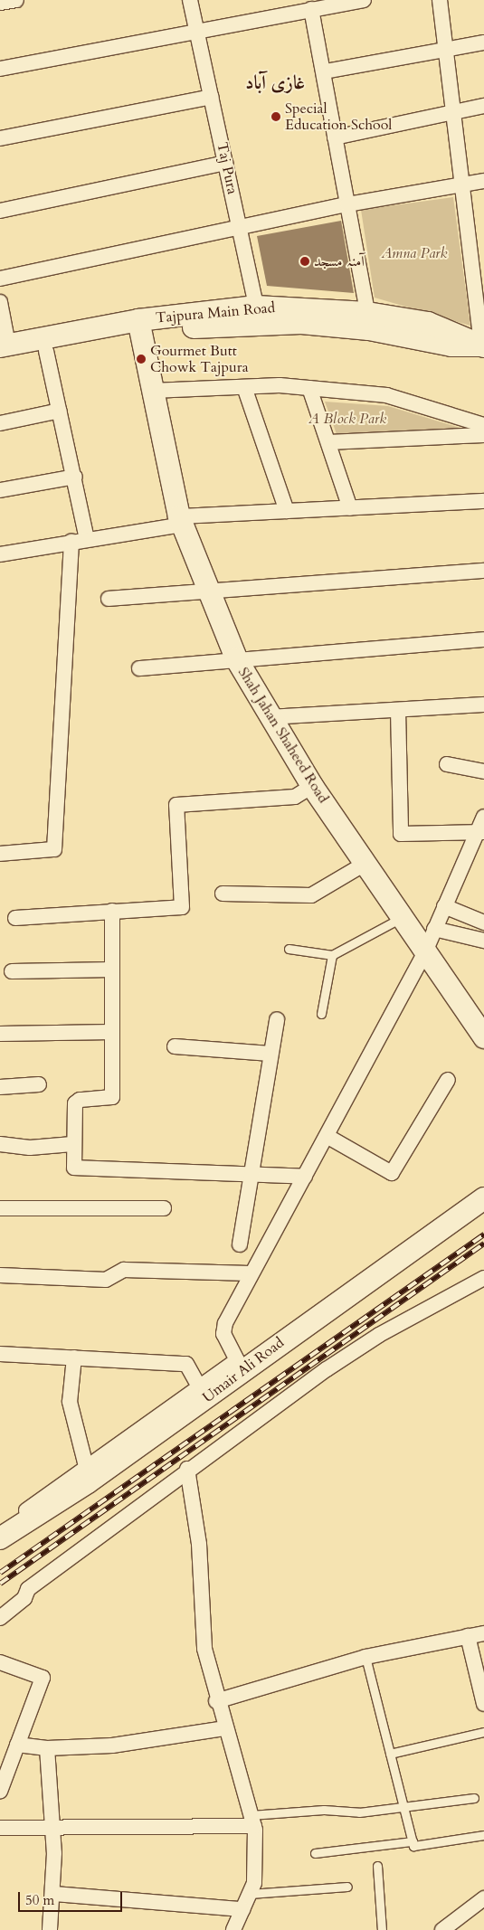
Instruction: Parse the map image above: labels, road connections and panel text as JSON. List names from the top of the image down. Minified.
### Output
{"streets":{"street":["Taj Pura","Tajpura Main Road","Shah Jahan Shaheed Road","Umair Ali Road"]},"crossings":[["Taj Pura","Tajpura Main Road"],["Tajpura Main Road","Shah Jahan Shaheed Road"]],"districts":["غازى آباد"],"parks":["Amna Park","A Block Park"],"places":["Special Education School","آمنہ مسجد","Gourmet Butt Chowk Tajpura"],"scale_bar":"50 m"}
